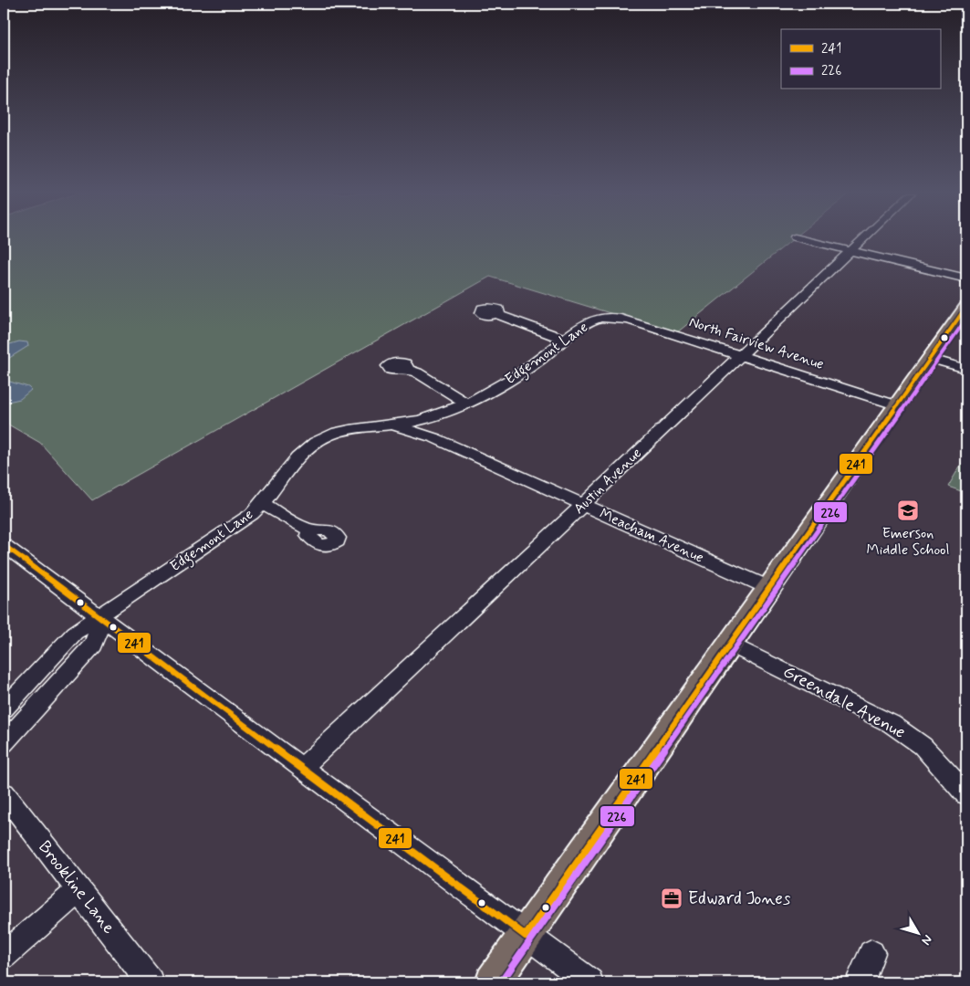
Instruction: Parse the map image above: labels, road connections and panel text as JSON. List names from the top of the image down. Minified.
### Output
{"streets":{"street":["North Fairview Avenue","Edgemont Lane","Austin Avenue","Meacham Avenue","Greendale Avenue","Brookline Lane"]},"crossings":[["North Fairview Avenue","Edgemont Lane"],["North Fairview Avenue","Austin Avenue"],["Edgemont Lane","Meacham Avenue"],["Austin Avenue","Meacham Avenue"]],"places":{"school or university":["Emerson Middle School"],"office":["Edward Jones"]},"lines":["transit line 241","transit line 226"],"legend":["241","226"],"north":"bottom right"}
